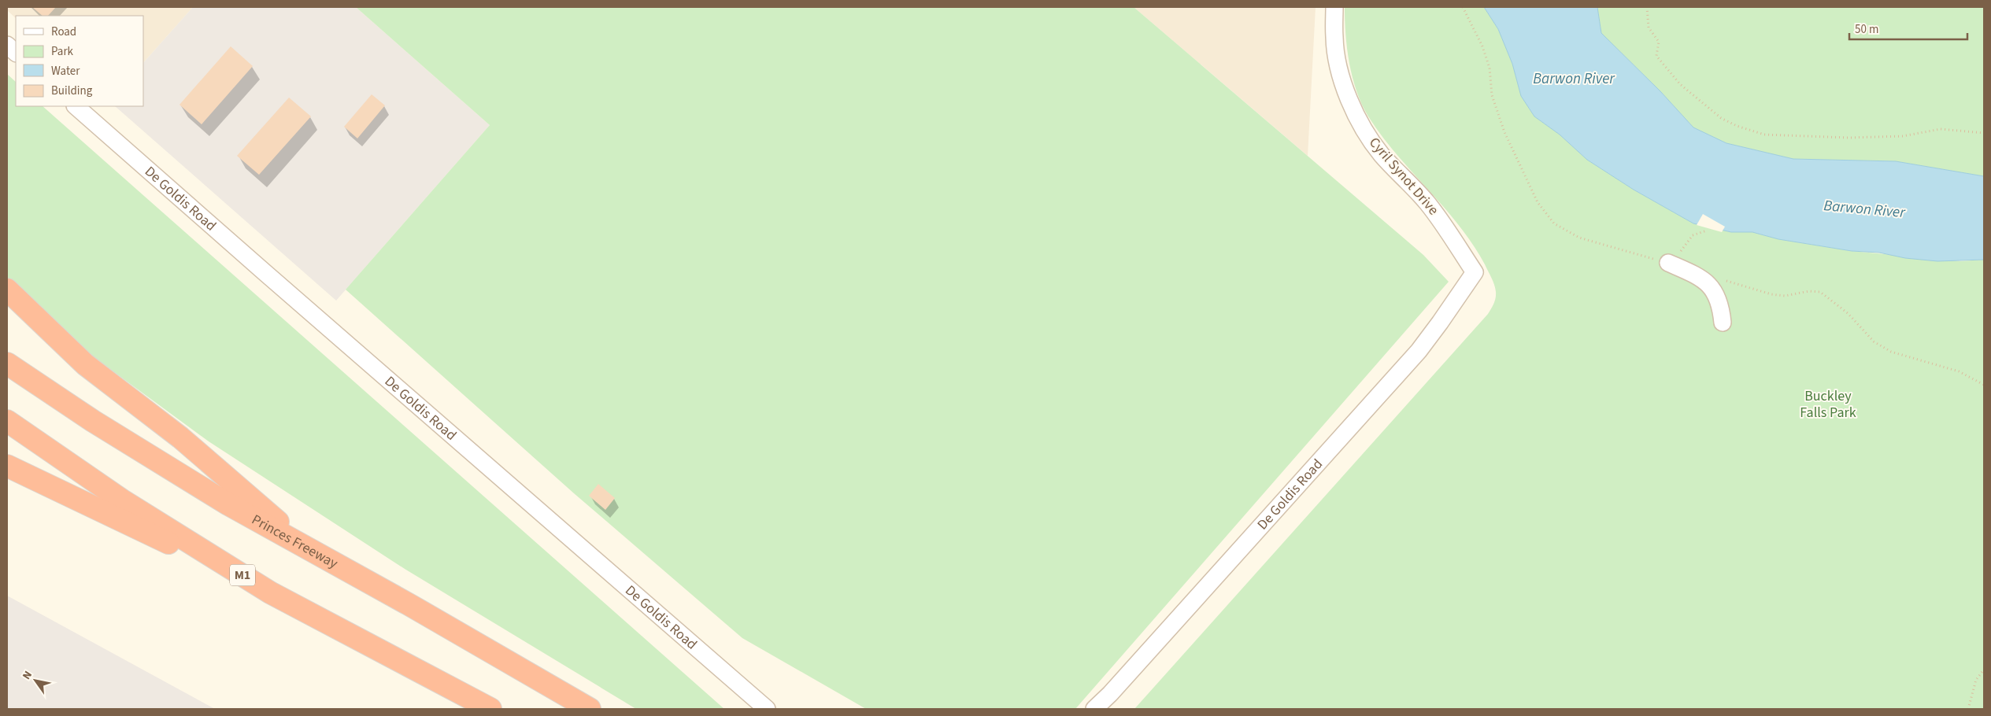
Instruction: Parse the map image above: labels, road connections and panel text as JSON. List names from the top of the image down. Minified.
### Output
{"streets":{"highway":["Princes Freeway","M1"],"street":["Cyril Synot Drive","De Goldis Road"]},"crossings":[["Cyril Synot Drive","De Goldis Road"]],"water":["Barwon River"],"parks":["Buckley Falls Park"],"legend":["Road","Park","Water","Building"],"scale_bar":"50 m","north":"top left"}
